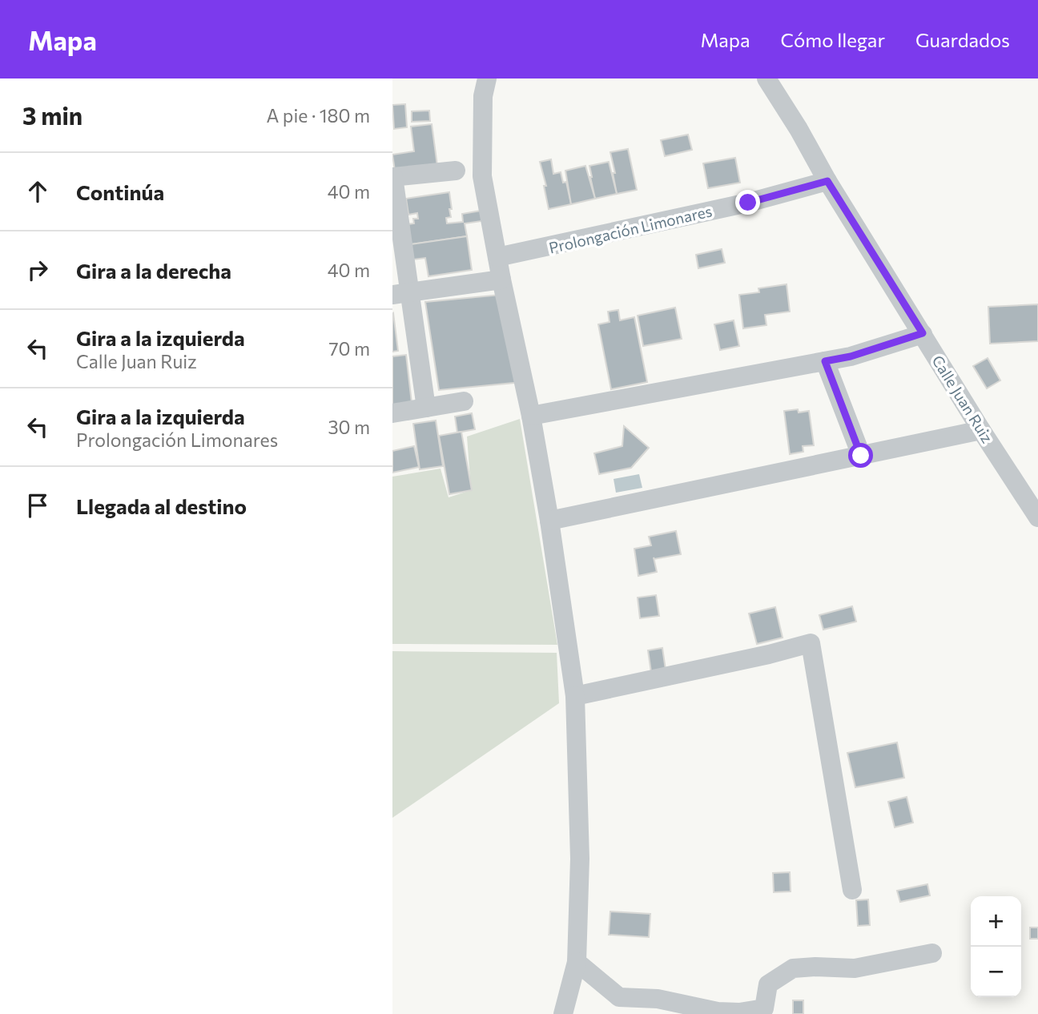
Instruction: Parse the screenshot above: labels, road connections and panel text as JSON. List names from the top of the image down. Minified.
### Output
{"streets":{"street":["Prolongación Limonares","Calle Juan Ruiz"]},"crossings":[["Prolongación Limonares","Calle Juan Ruiz"]],"page":{"header":"Mapa","nav":["Mapa","Cómo llegar","Guardados"],"heading":["3 min","A pie · 180 m"],"list":[["Continúa","40 m"],["Gira a la derecha","40 m"],["Gira a la izquierda","Calle Juan Ruiz","70 m"],["Gira a la izquierda","Prolongación Limonares","30 m"],"Llegada al destino"],"map_buttons":["+","−"]}}
